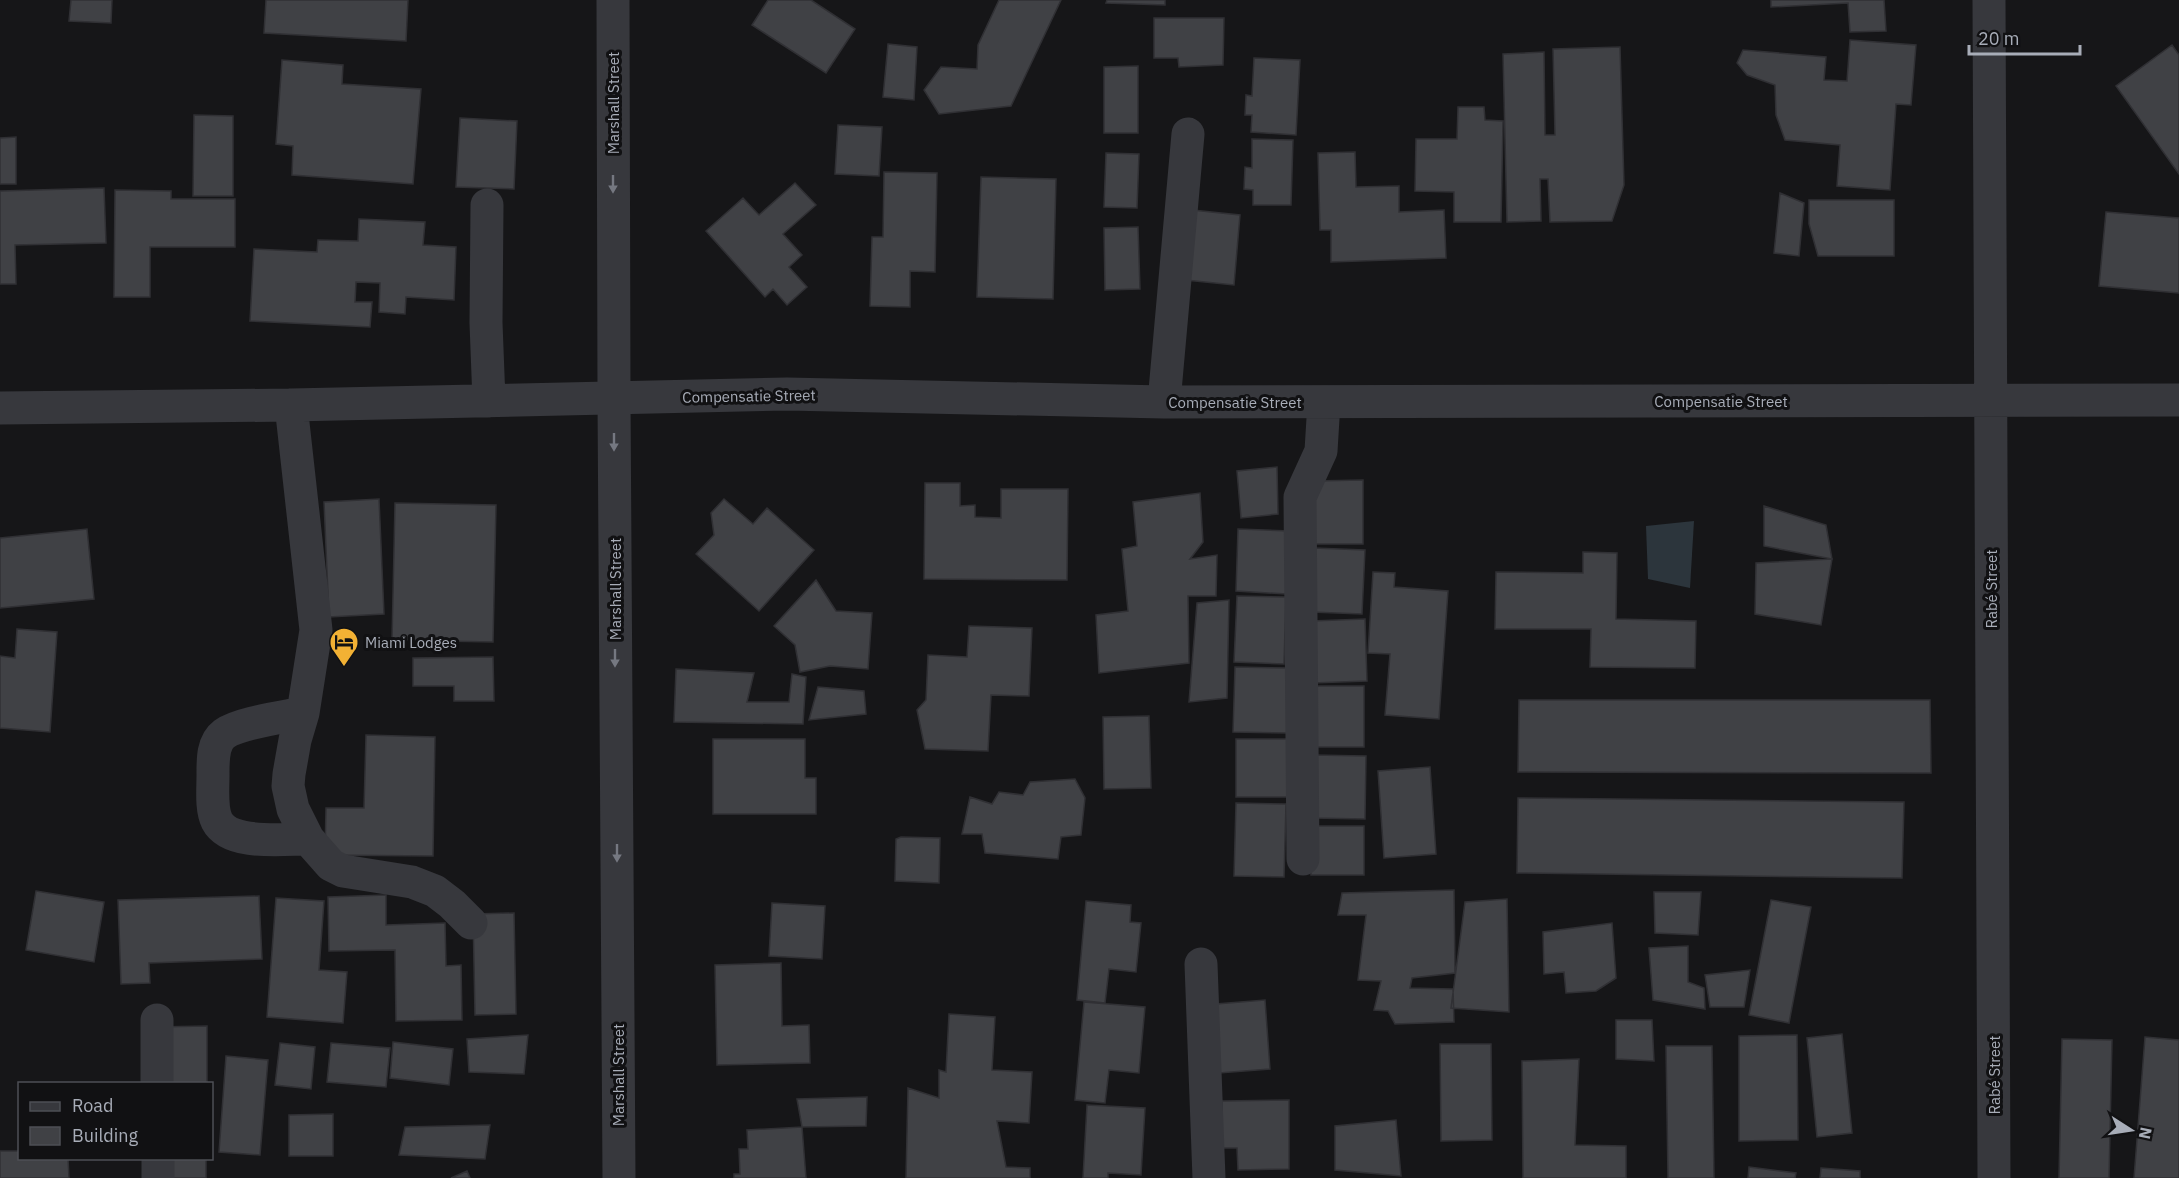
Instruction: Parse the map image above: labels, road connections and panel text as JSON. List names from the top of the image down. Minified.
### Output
{"streets":{"street":["Marshall Street","Compensatie Street","Rabé Street"]},"crossings":[["Marshall Street","Compensatie Street"],["Compensatie Street","Rabé Street"]],"one_way":["Marshall Street"],"places":{"hotel":["Miami Lodges"]},"legend":["Road","Building"],"scale_bar":"20 m","north":"right"}
